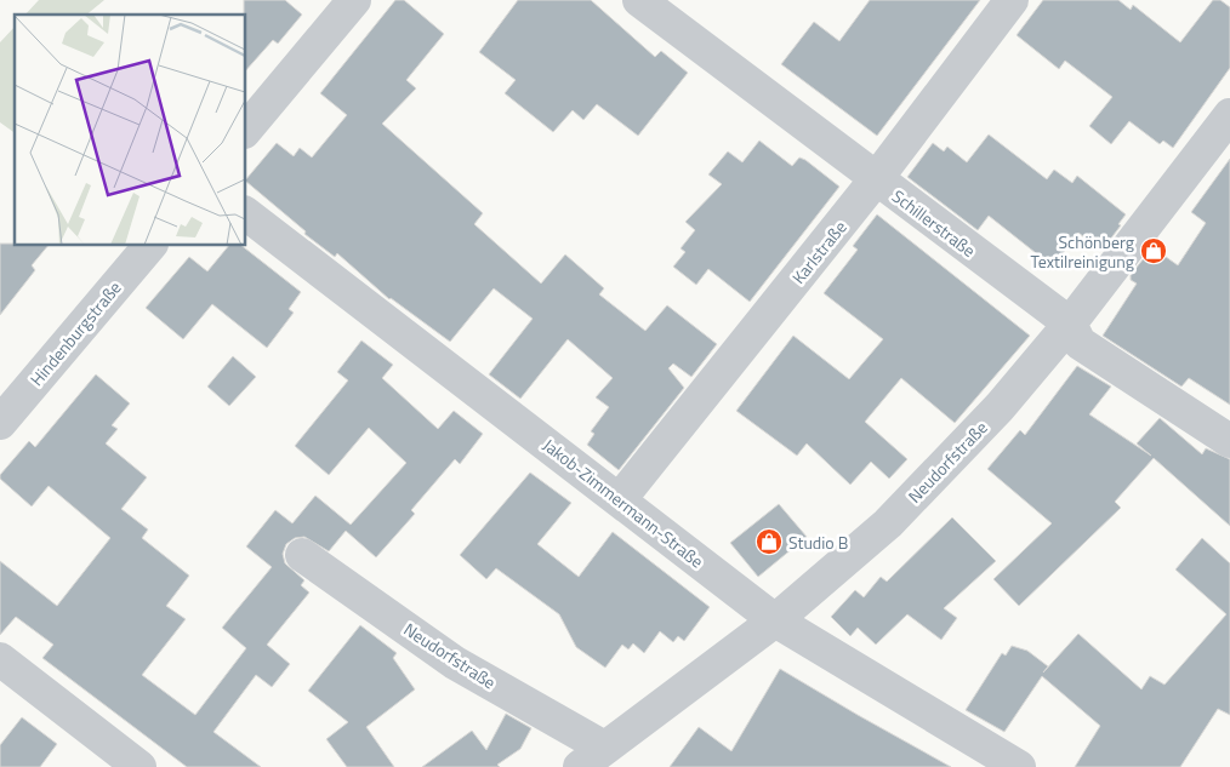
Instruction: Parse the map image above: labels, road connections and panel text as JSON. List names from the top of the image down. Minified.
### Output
{"streets":{"street":["Schillerstraße","Karlstraße","Hindenburgstraße","Neudorfstraße","Jakob-Zimmermann-Straße"]},"crossings":[["Schillerstraße","Karlstraße"],["Schillerstraße","Neudorfstraße"],["Karlstraße","Jakob-Zimmermann-Straße"],["Neudorfstraße","Jakob-Zimmermann-Straße"]],"places":{"shop":["Schönberg Textilreinigung","Studio B"]}}
